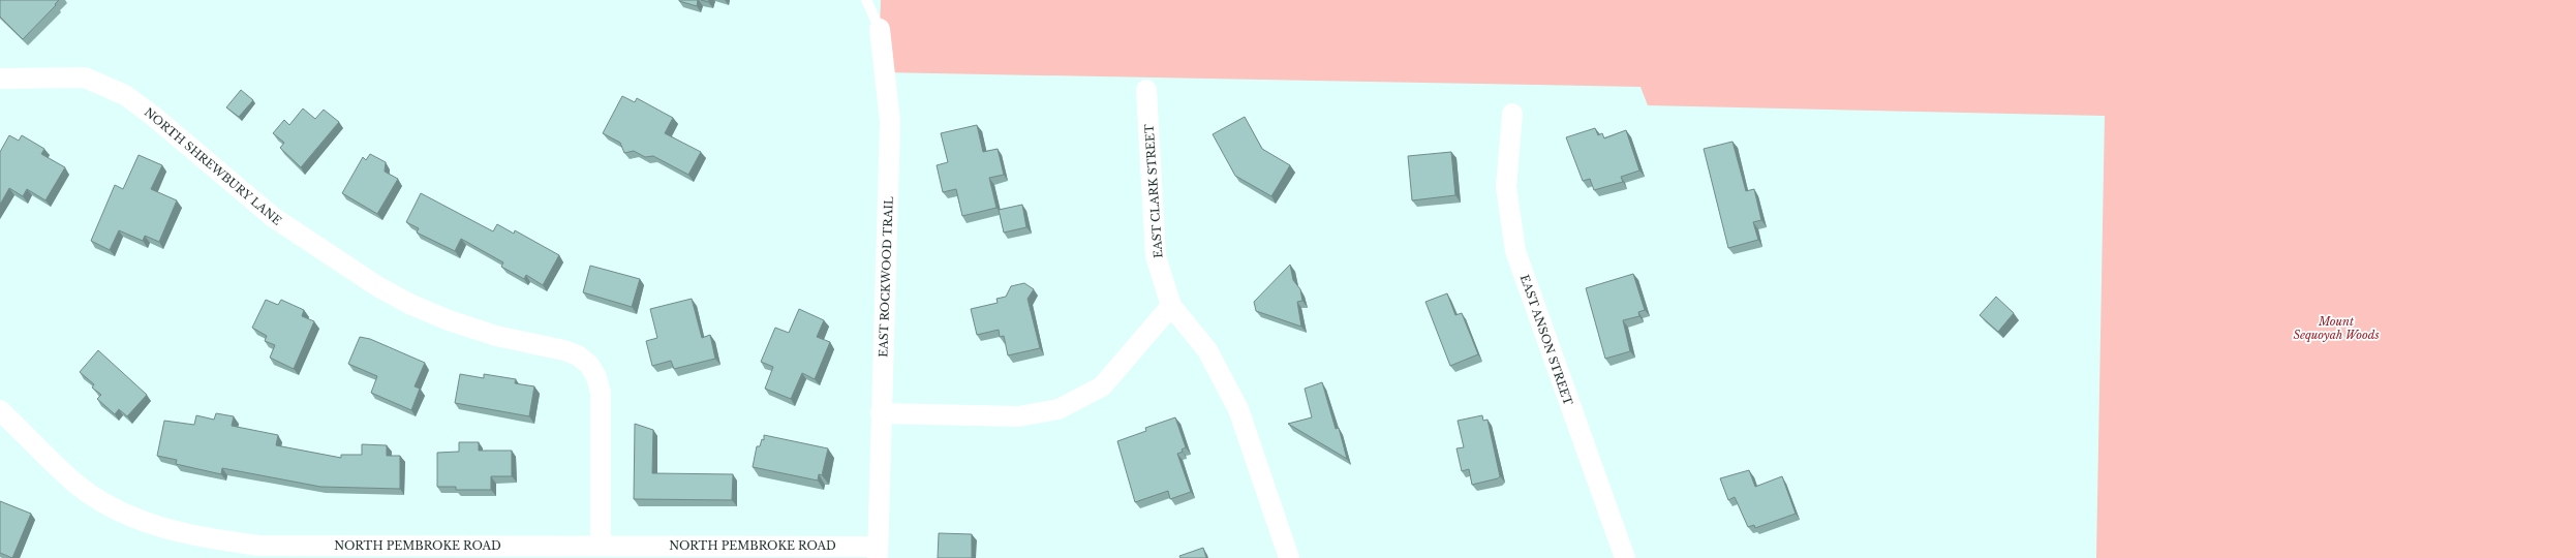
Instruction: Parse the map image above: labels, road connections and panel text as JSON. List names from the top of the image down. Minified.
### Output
{"streets":{"street":["NORTH SHREWBURY LANE","EAST CLARK STREET","EAST ROCKWOOD TRAIL","EAST ANSON STREET","NORTH PEMBROKE ROAD"]},"crossings":[["NORTH SHREWBURY LANE","NORTH PEMBROKE ROAD"],["EAST ROCKWOOD TRAIL","NORTH PEMBROKE ROAD"]],"parks":["Mount Sequoyah Woods"]}
